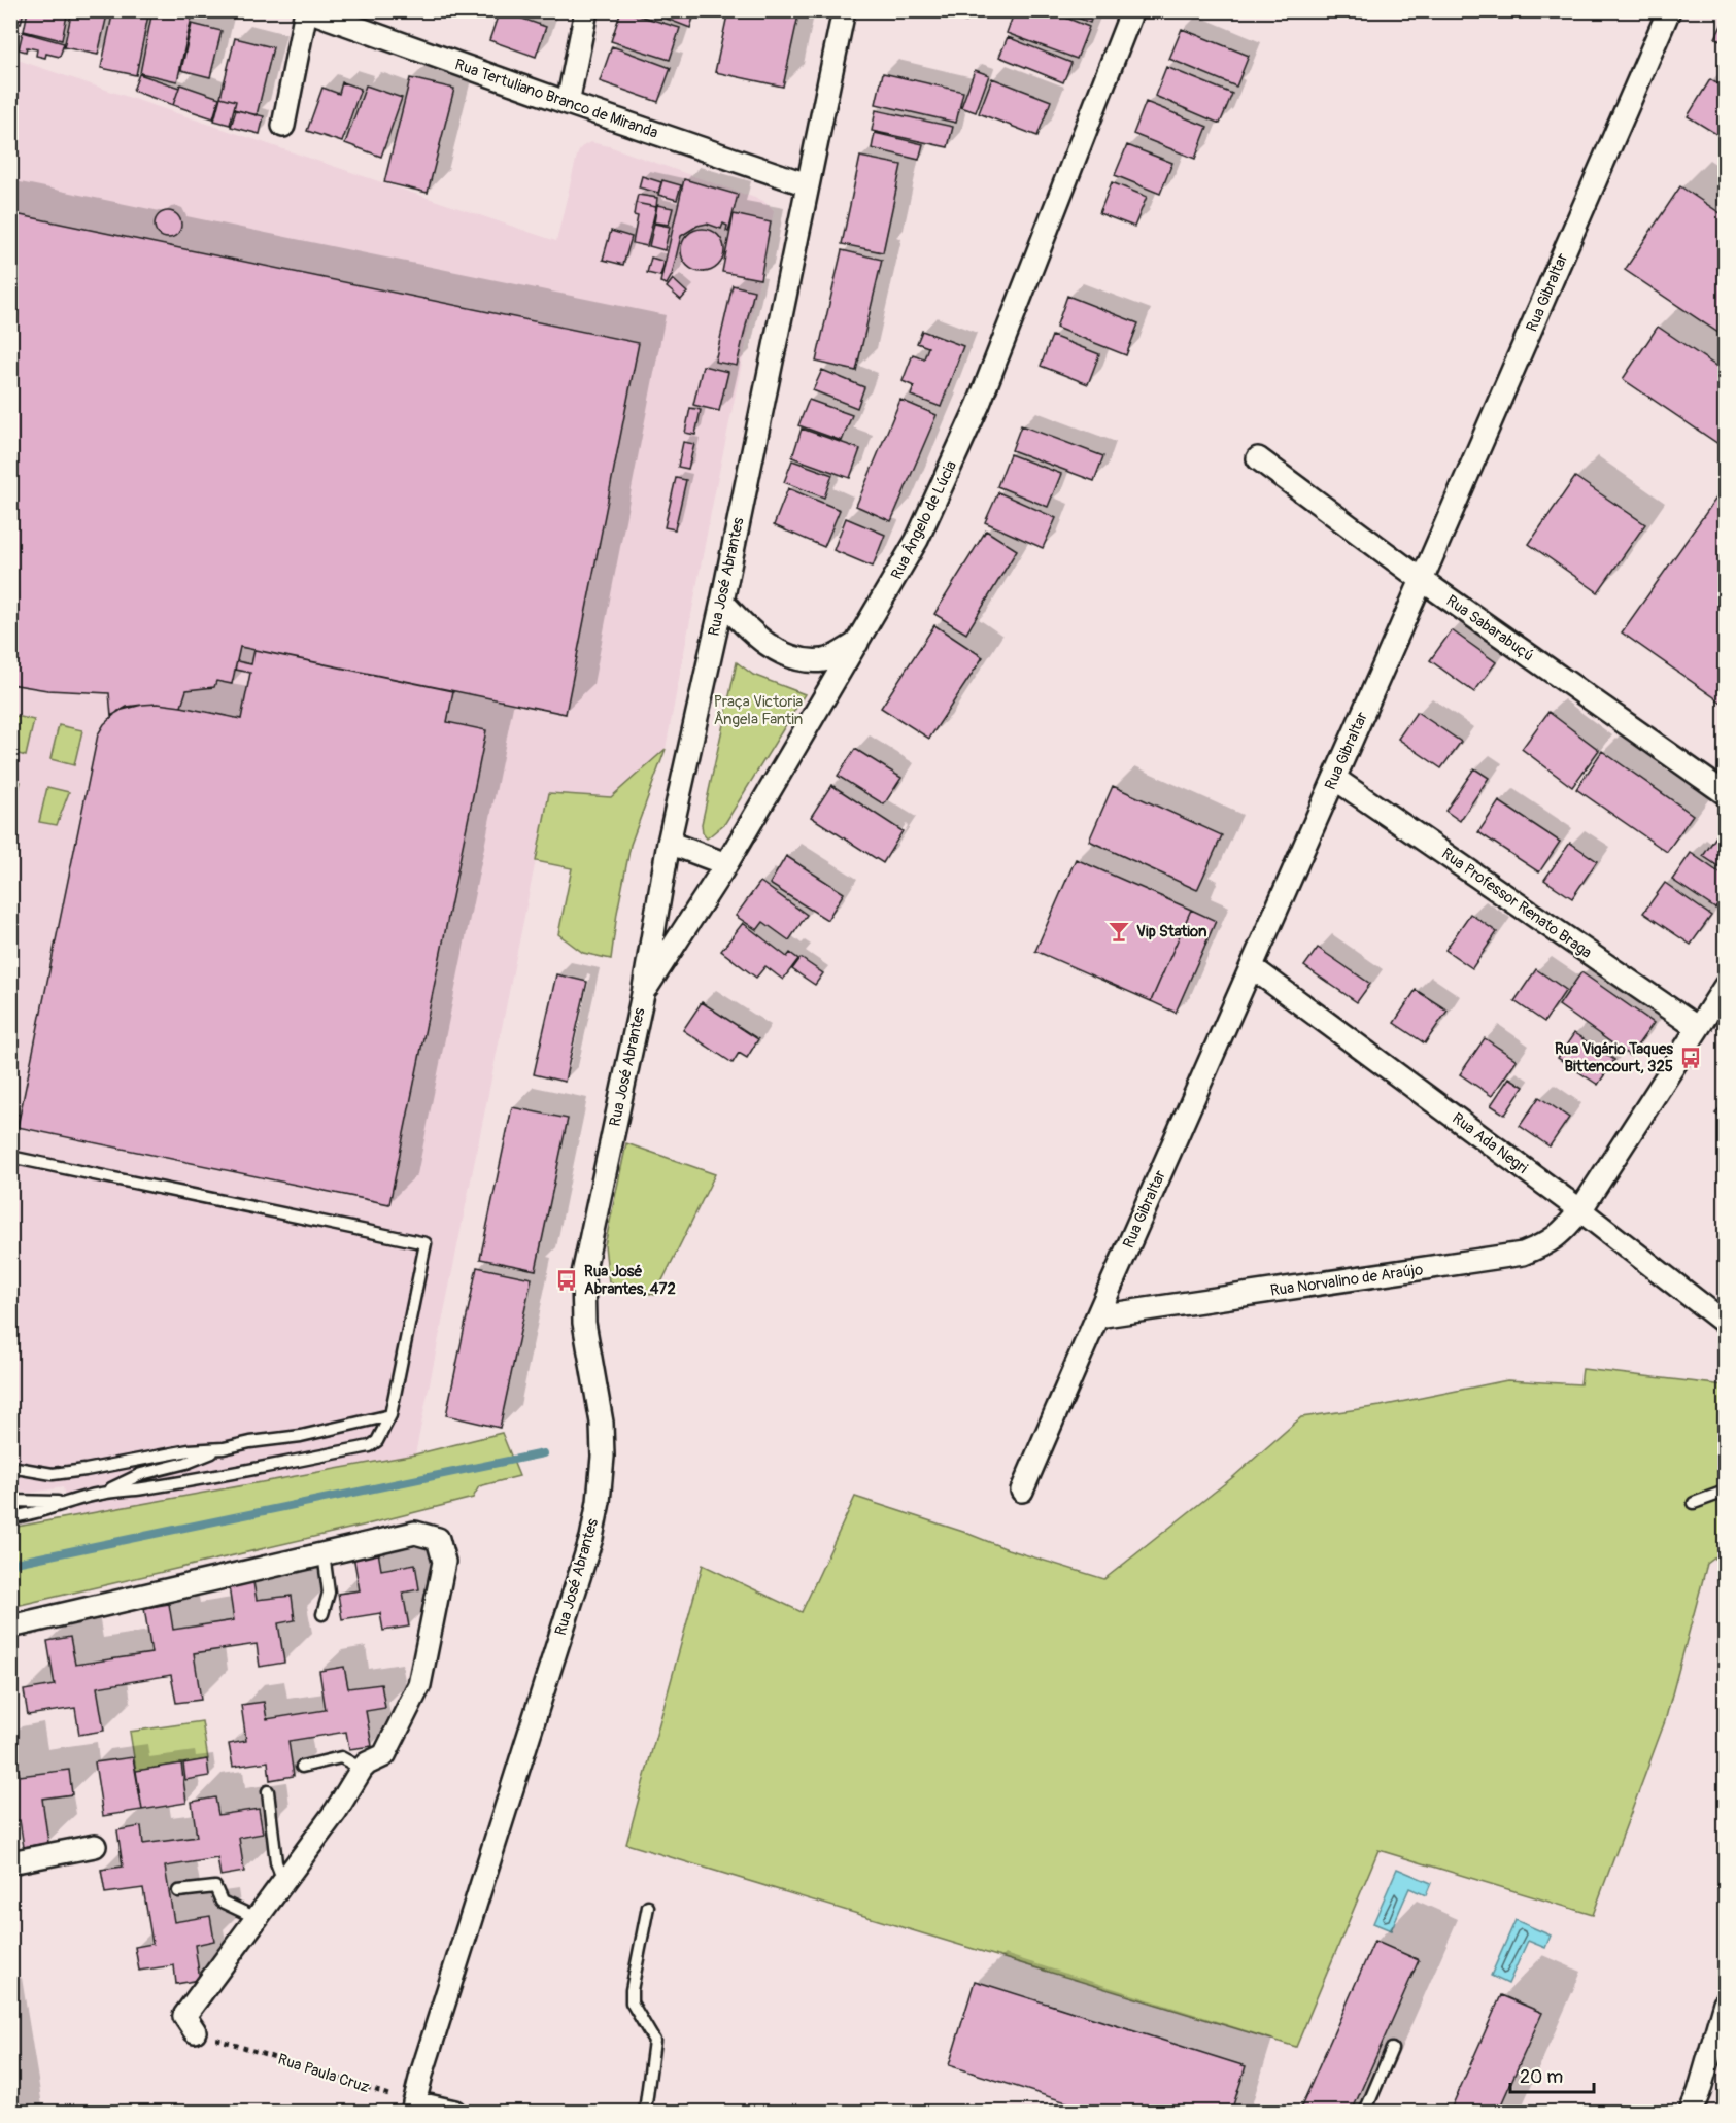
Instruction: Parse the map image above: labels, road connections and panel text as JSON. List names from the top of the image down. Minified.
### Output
{"streets":{"street":["Rua Tertuliano Branco de Miranda","Rua Gibraltar","Rua Ângelo de Lúcia","Rua José Abrantes","Rua Sabarabuçú","Rua Professor Renato Braga","Rua Ada Negri","Rua Norvalino de Araújo"],"path":["Rua Paula Cruz"]},"crossings":[["Rua Tertuliano Branco de Miranda","Rua José Abrantes"],["Rua Gibraltar","Rua Sabarabuçú"],["Rua Gibraltar","Rua Professor Renato Braga"],["Rua Gibraltar","Rua Ada Negri"],["Rua Gibraltar","Rua Norvalino de Araújo"],["Rua Ângelo de Lúcia","Rua José Abrantes"],["Rua José Abrantes","Rua Paula Cruz"],["Rua Professor Renato Braga","Rua Norvalino de Araújo"],["Rua Ada Negri","Rua Norvalino de Araújo"]],"parks":["Praça Victoria Ângela Fantin"],"places":{"bar":["Vip Station"],"bus stop":["Rua Vigário Taques Bittencourt, 325","Rua José Abrantes, 472"]},"scale_bar":"20 m"}
